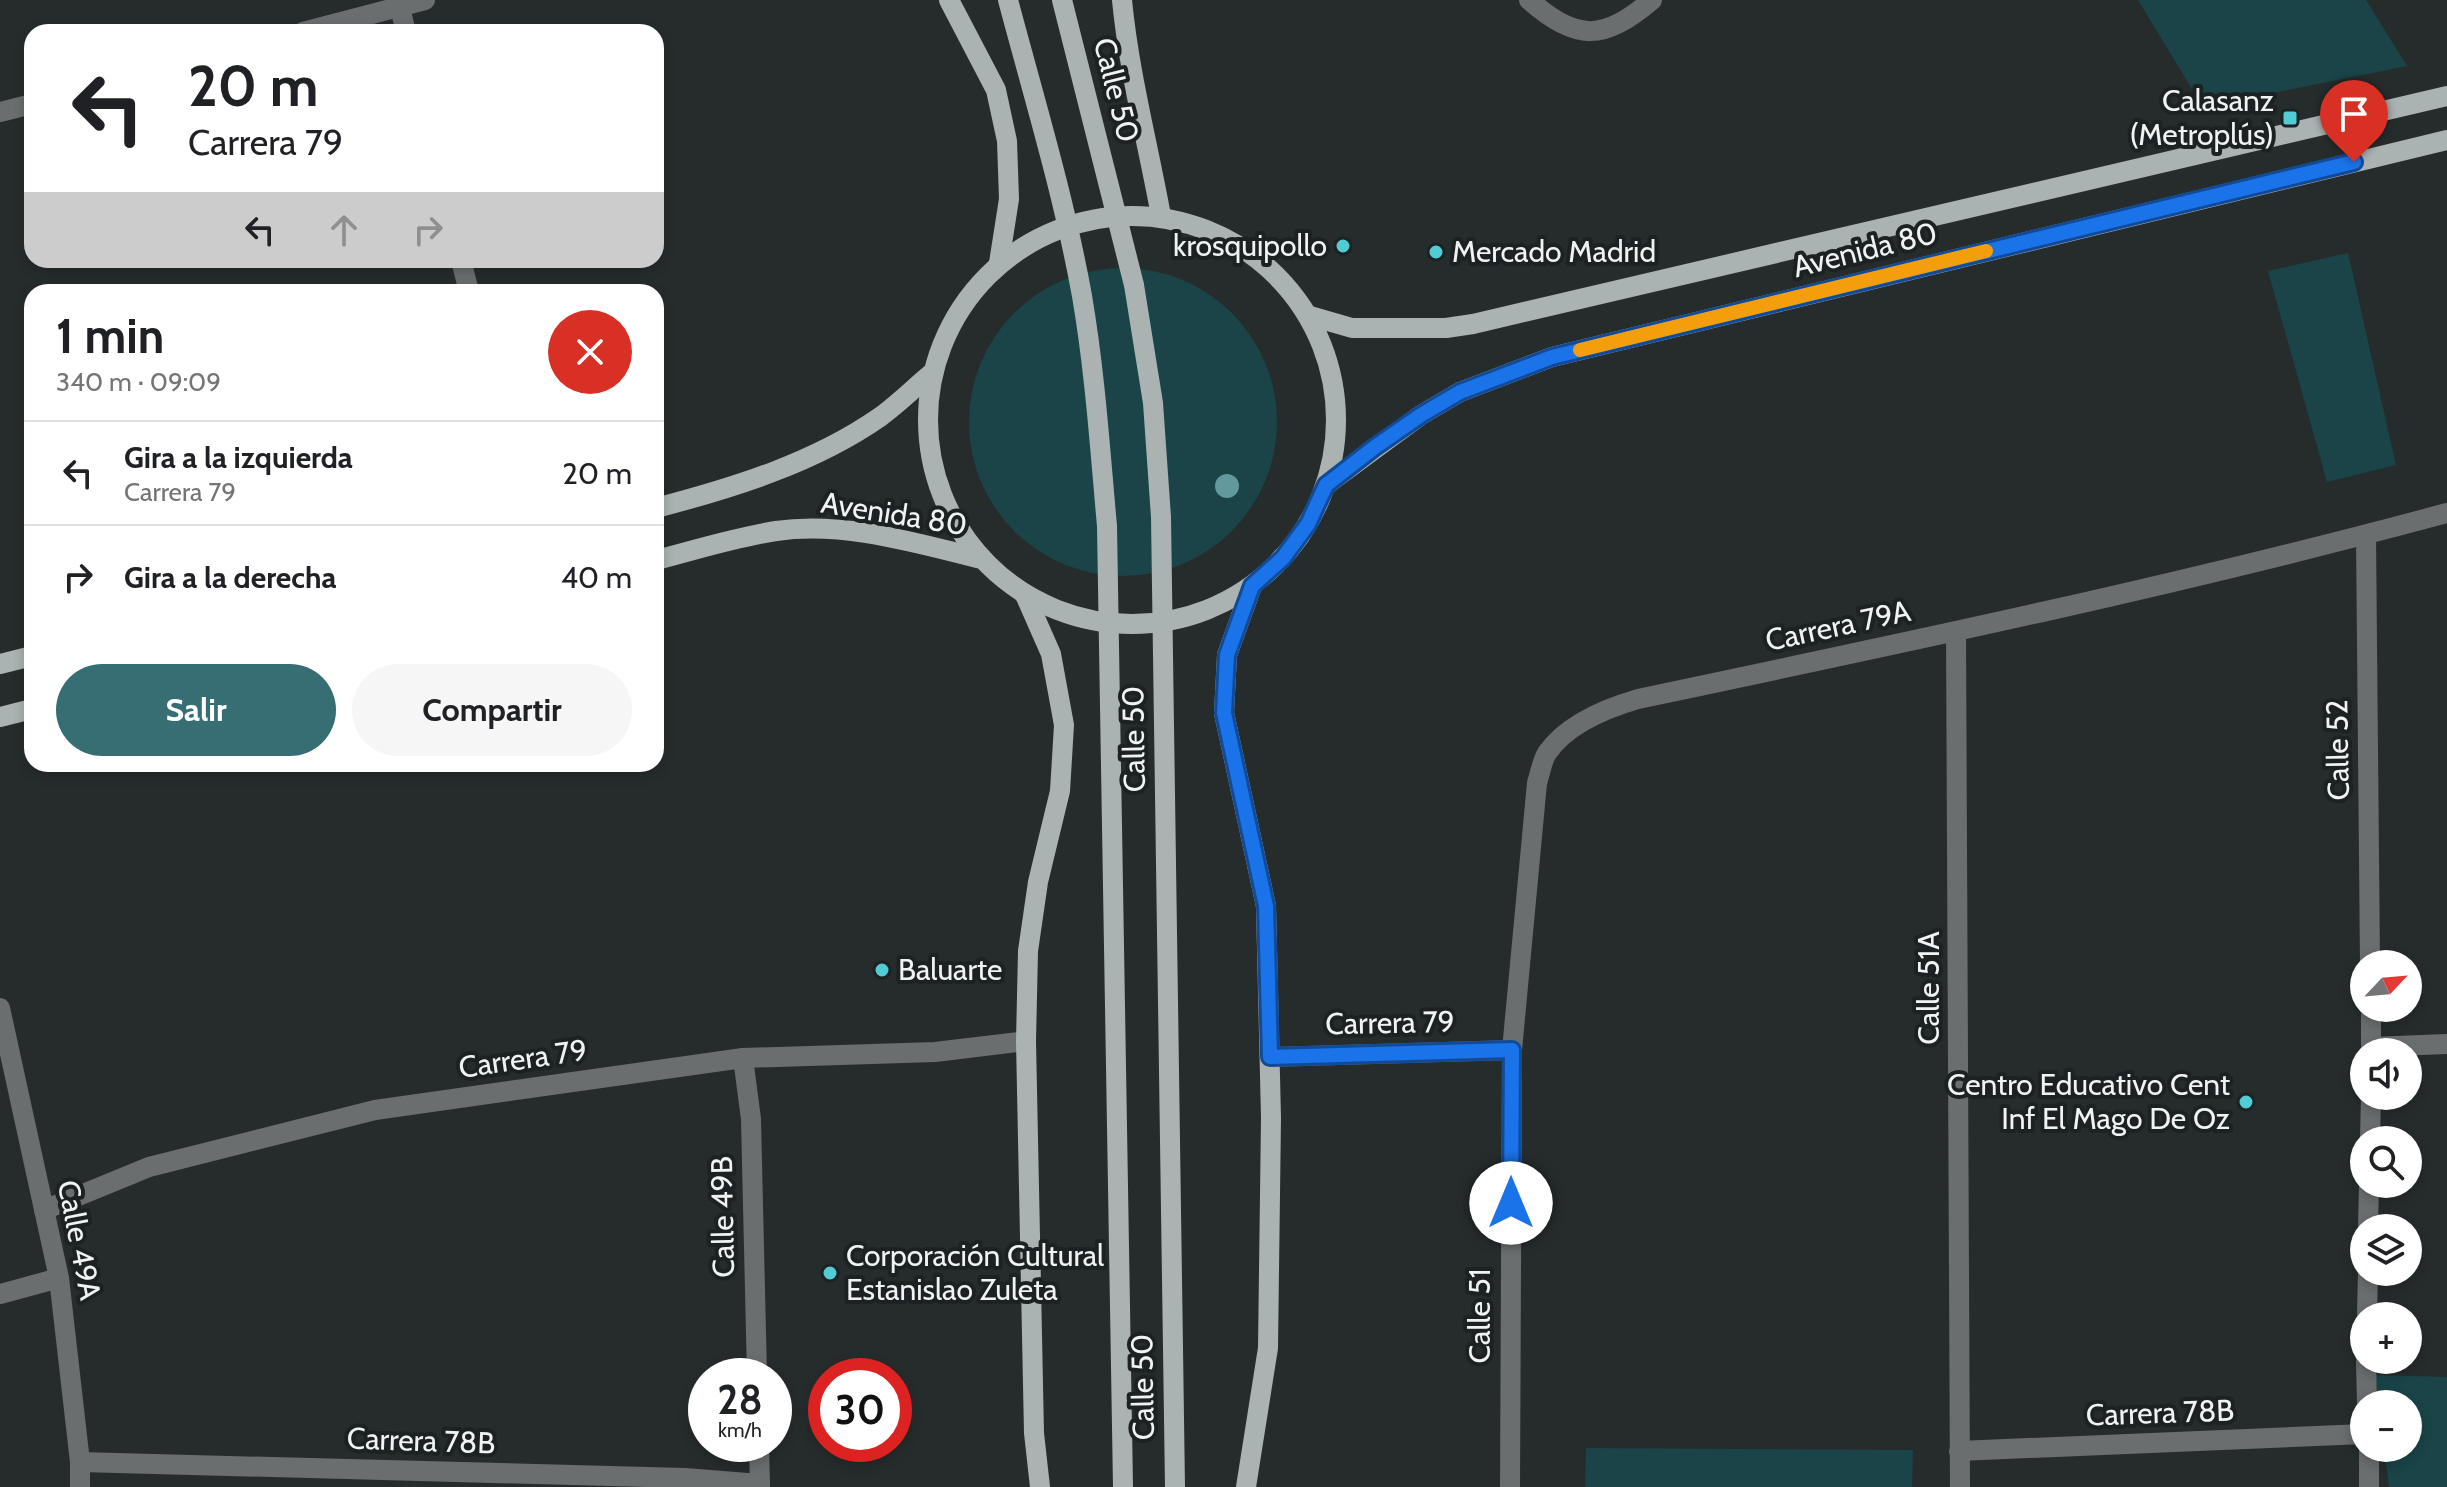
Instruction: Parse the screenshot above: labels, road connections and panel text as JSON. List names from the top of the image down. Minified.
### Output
{"streets":{"main road":["Calle 50","Avenida 80"],"street":["Carrera 79A","Calle 52","Calle 51A","Carrera 79","Calle 49B","Calle 49A","Calle 51","Carrera 78B"]},"crossings":[["Carrera 79A","Calle 52"],["Carrera 79A","Calle 51A"],["Carrera 79A","Carrera 79"],["Carrera 79A","Calle 51"],["Calle 51A","Carrera 78B"],["Carrera 79","Calle 49B"],["Carrera 79","Calle 49A"],["Carrera 79","Calle 51"],["Calle 49A","Carrera 78B"]],"places":{"transit":["Calasanz (Metroplús)"],"other":["krosquipollo","Mercado Madrid","Baluarte","Centro Educativo Cent Inf El Mago De Oz","Corporación Cultural Estanislao Zuleta"]},"north":"top right","page":{"turn":["20 m","Carrera 79"],"heading":["1 min","340 m · 09:09"],"list":[{"name":"Gira a la izquierda","note":"Carrera 79","value":"20 m"},{"name":"Gira a la derecha","value":"40 m"}],"buttons":["Salir","Compartir"],"map_buttons":["+","−"],"speed":"28 km/h","limit":"30"}}
